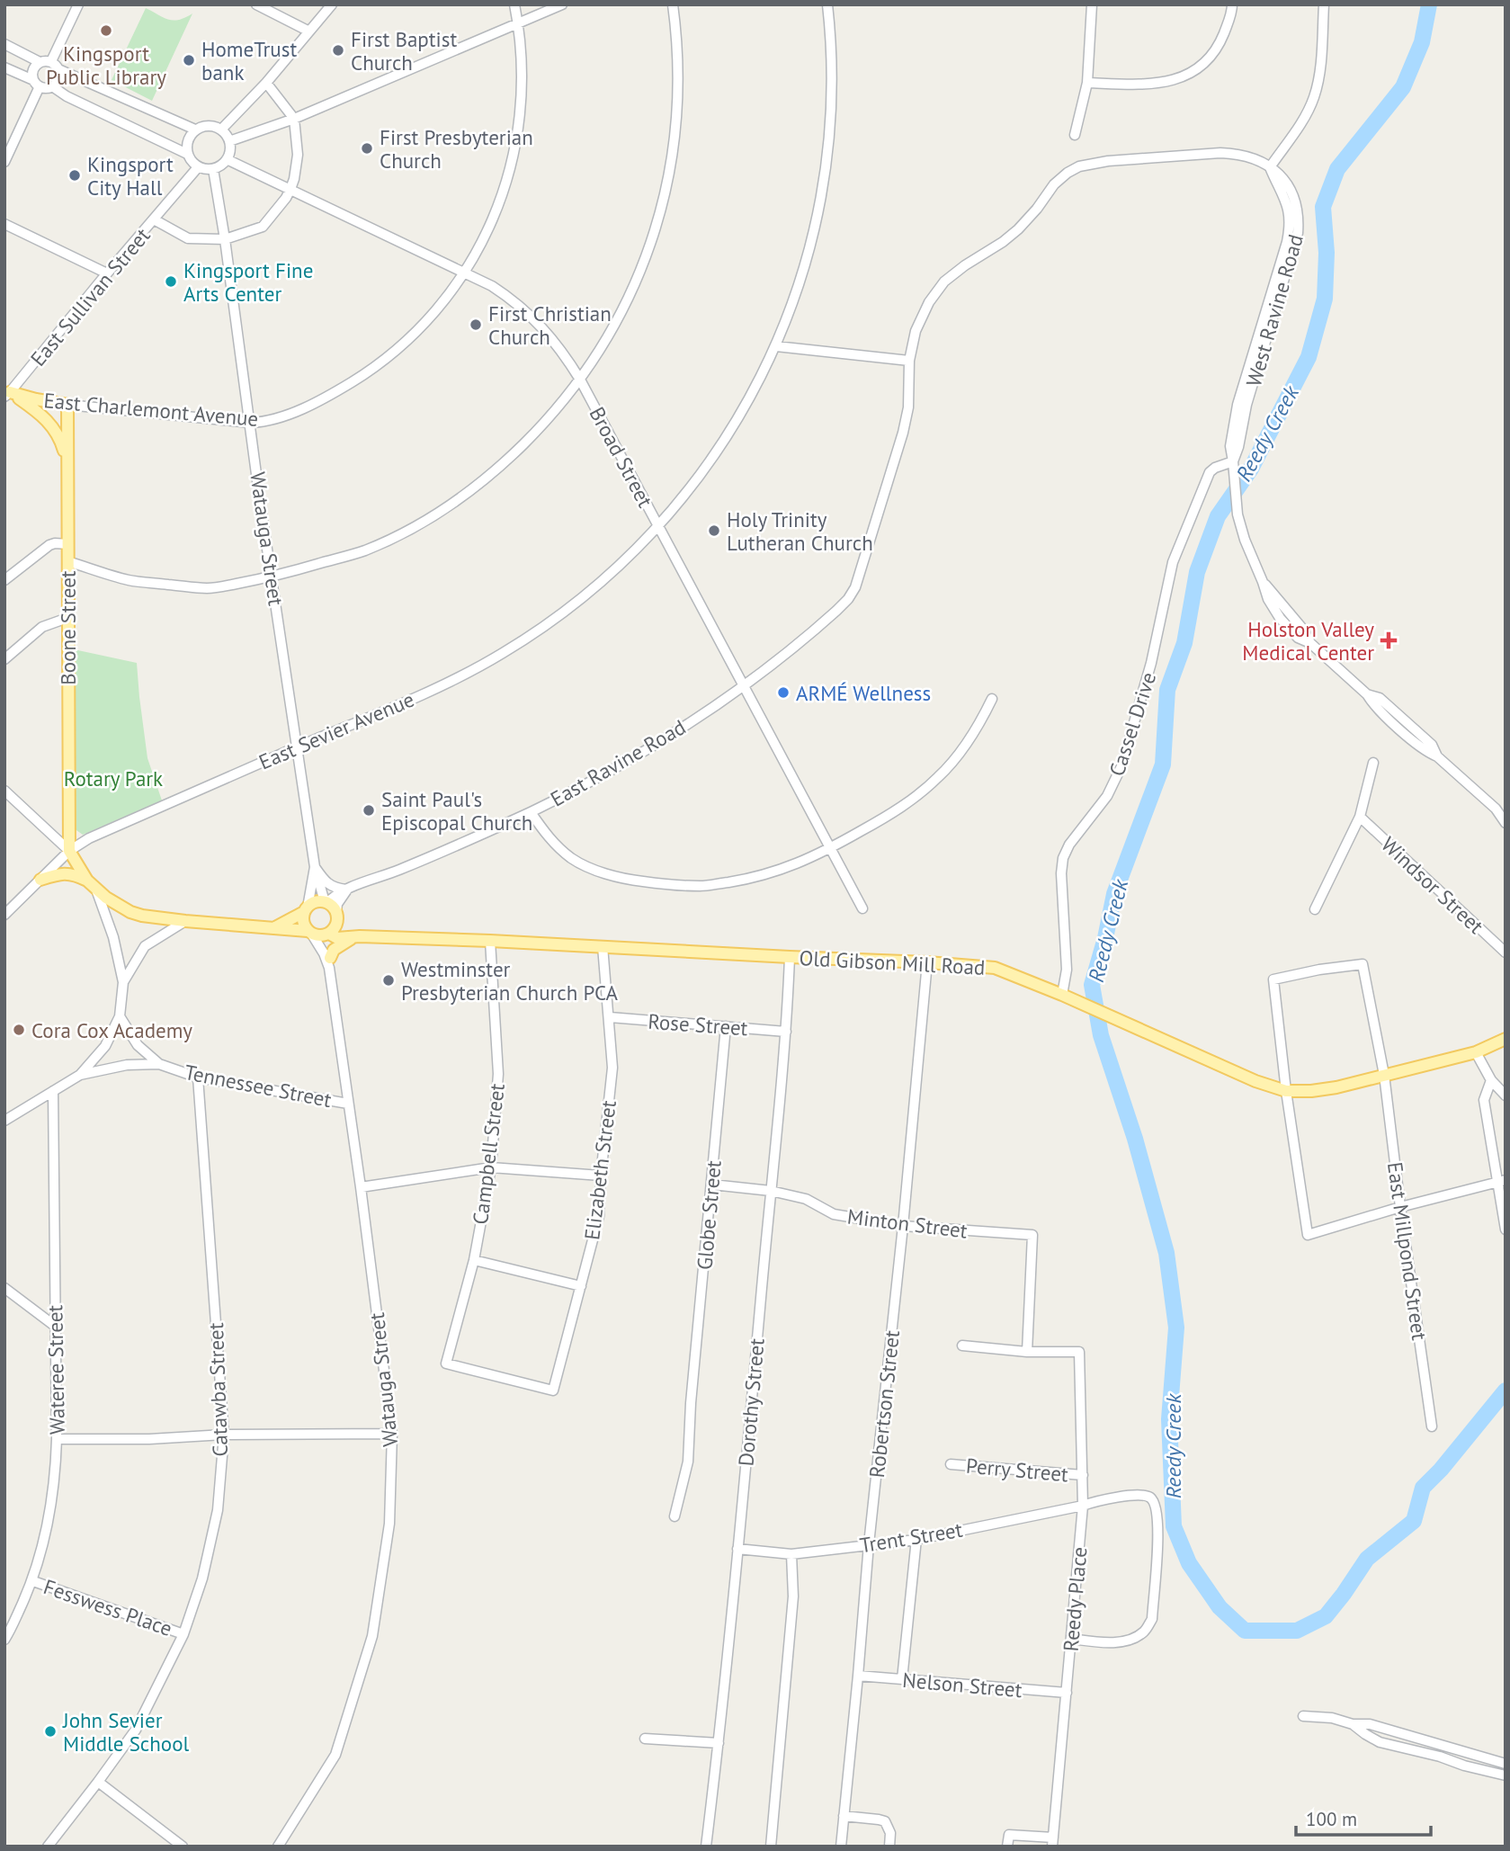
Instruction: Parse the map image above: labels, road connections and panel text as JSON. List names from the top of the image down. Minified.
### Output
{"streets":{"main road":["East Charlemont Avenue","Boone Street","Old Gibson Mill Road"],"street":["East Sullivan Street","West Ravine Road","Broad Street","Watauga Street","Cassel Drive","East Sevier Avenue","East Ravine Road","Windsor Street","Rose Street","Tennessee Street","Campbell Street","Elizabeth Street","Globe Street","Minton Street","East Millpond Street","Wateree Street","Catawba Street","Dorothy Street","Robertson Street","Perry Street","Trent Street","Reedy Place","Fesswess Place","Nelson Street"]},"crossings":[["East Sullivan Street","East Charlemont Avenue"],["East Sullivan Street","Broad Street"],["East Sullivan Street","Watauga Street"],["West Ravine Road","Broad Street"],["West Ravine Road","Cassel Drive"],["West Ravine Road","East Ravine Road"],["East Charlemont Avenue","Broad Street"],["East Charlemont Avenue","Watauga Street"],["East Charlemont Avenue","Boone Street"],["Broad Street","Watauga Street"],["Broad Street","East Sevier Avenue"],["Broad Street","East Ravine Road"],["Watauga Street","East Sevier Avenue"],["Watauga Street","East Ravine Road"],["Watauga Street","Old Gibson Mill Road"],["Watauga Street","Tennessee Street"],["Boone Street","East Sevier Avenue"],["Cassel Drive","Old Gibson Mill Road"],["East Ravine Road","Old Gibson Mill Road"],["Old Gibson Mill Road","Campbell Street"],["Old Gibson Mill Road","Elizabeth Street"],["Old Gibson Mill Road","East Millpond Street"],["Old Gibson Mill Road","Dorothy Street"],["Old Gibson Mill Road","Robertson Street"],["Rose Street","Elizabeth Street"],["Rose Street","Globe Street"],["Rose Street","Dorothy Street"],["Tennessee Street","Catawba Street"],["Campbell Street","Elizabeth Street"],["Globe Street","Minton Street"],["Minton Street","Dorothy Street"],["Minton Street","Robertson Street"],["Minton Street","Reedy Place"],["Wateree Street","Fesswess Place"],["Catawba Street","Fesswess Place"],["Dorothy Street","Trent Street"],["Robertson Street","Trent Street"],["Robertson Street","Nelson Street"],["Perry Street","Reedy Place"],["Trent Street","Reedy Place"],["Reedy Place","Nelson Street"]],"water":["Reedy Creek"],"parks":["Rotary Park"],"places":{"other":["Kingsport Public Library","First Baptist Church","HomeTrust bank","First Presbyterian Church","Kingsport City Hall","Kingsport Fine Arts Center","First Christian Church","Holy Trinity Lutheran Church","ARMÉ Wellness","Saint Paul's Episcopal Church","Westminster Presbyterian Church PCA","Cora Cox Academy","John Sevier Middle School"],"health":["Holston Valley Medical Center"]},"scale_bar":"100 m"}
